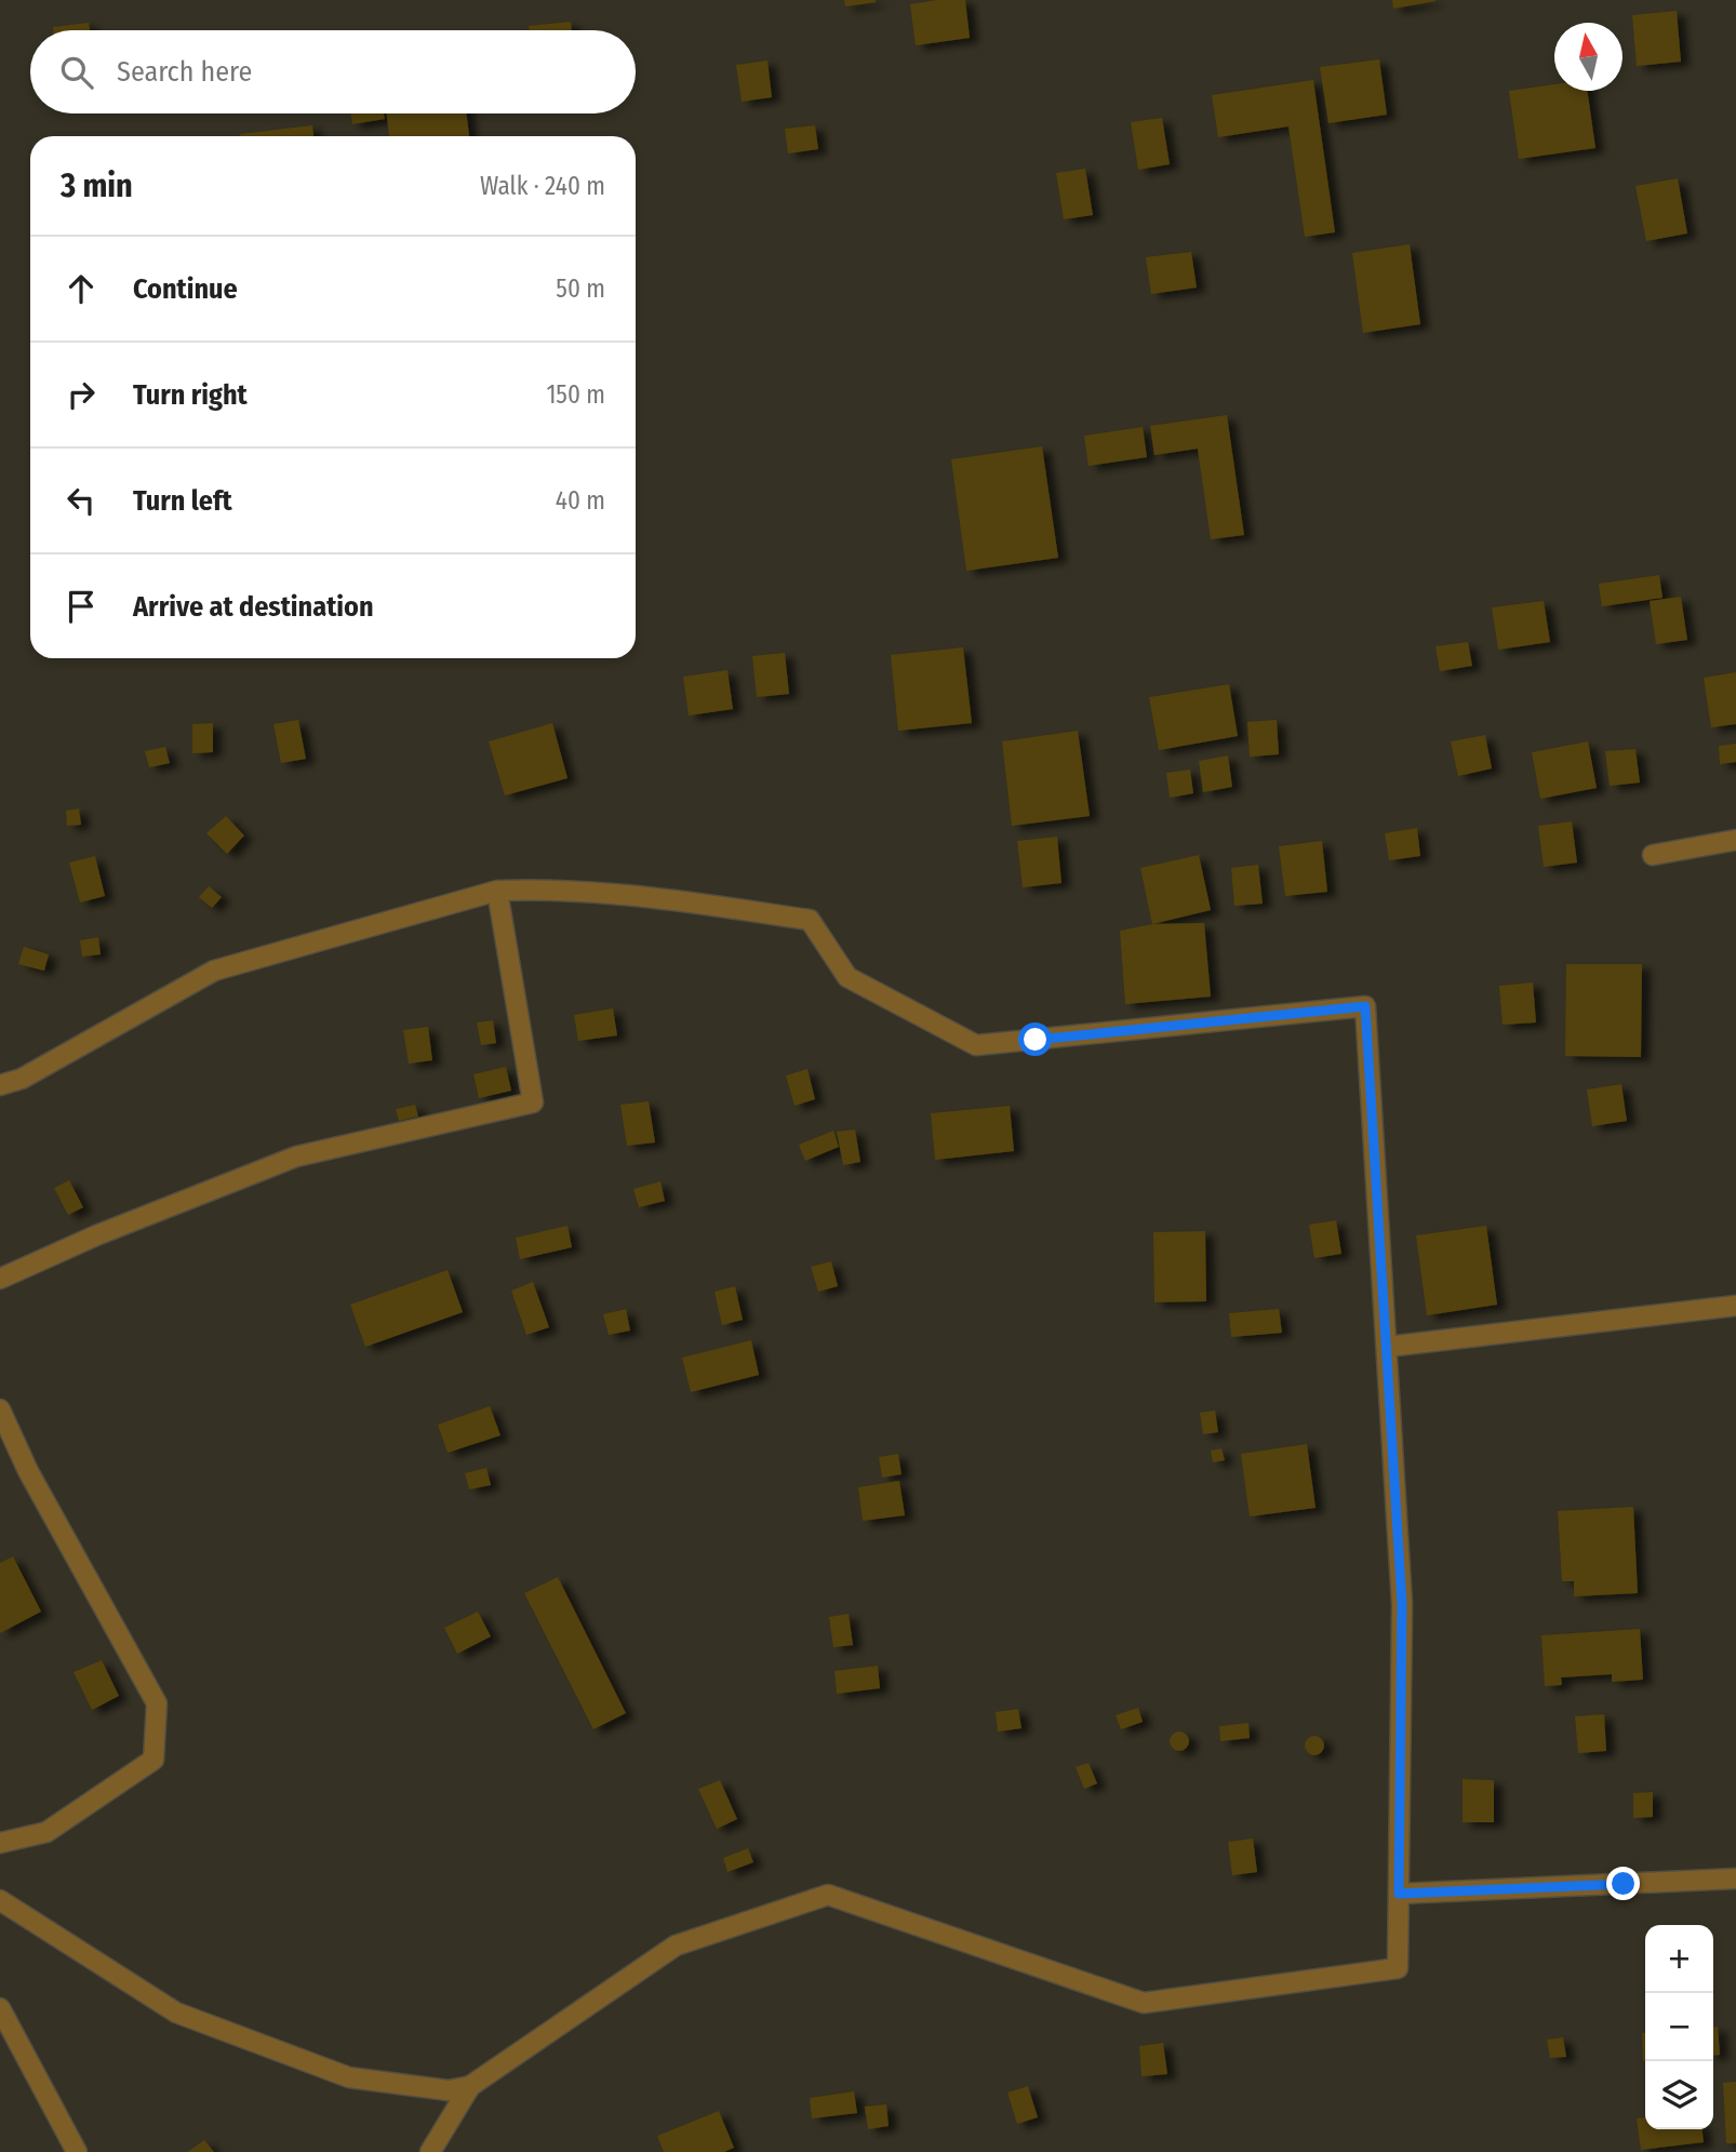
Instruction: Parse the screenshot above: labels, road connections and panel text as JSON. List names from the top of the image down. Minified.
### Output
{"north":"top","page":{"search":"Search here","heading":["3 min","Walk · 240 m"],"list":[["Continue","50 m"],["Turn right","150 m"],["Turn left","40 m"],"Arrive at destination"],"map_buttons":["+","−"]}}
